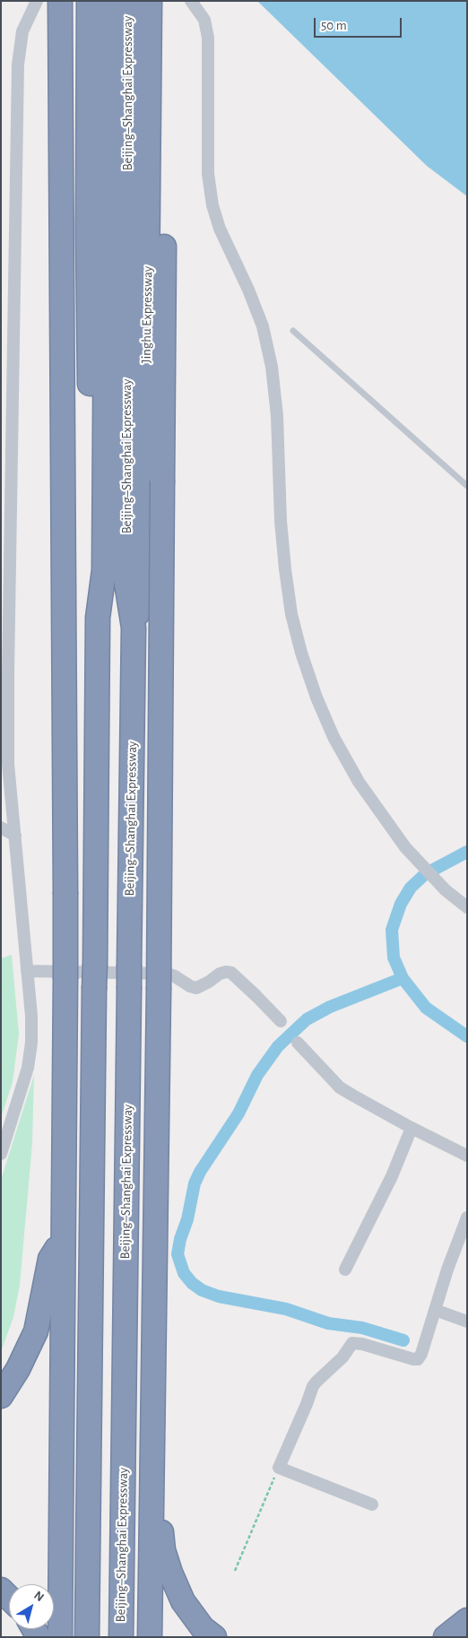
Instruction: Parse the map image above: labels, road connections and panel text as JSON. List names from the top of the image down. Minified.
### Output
{"streets":{"highway":["Beijing–Shanghai Expressway"]},"scale_bar":"50 m","north":"top right"}
